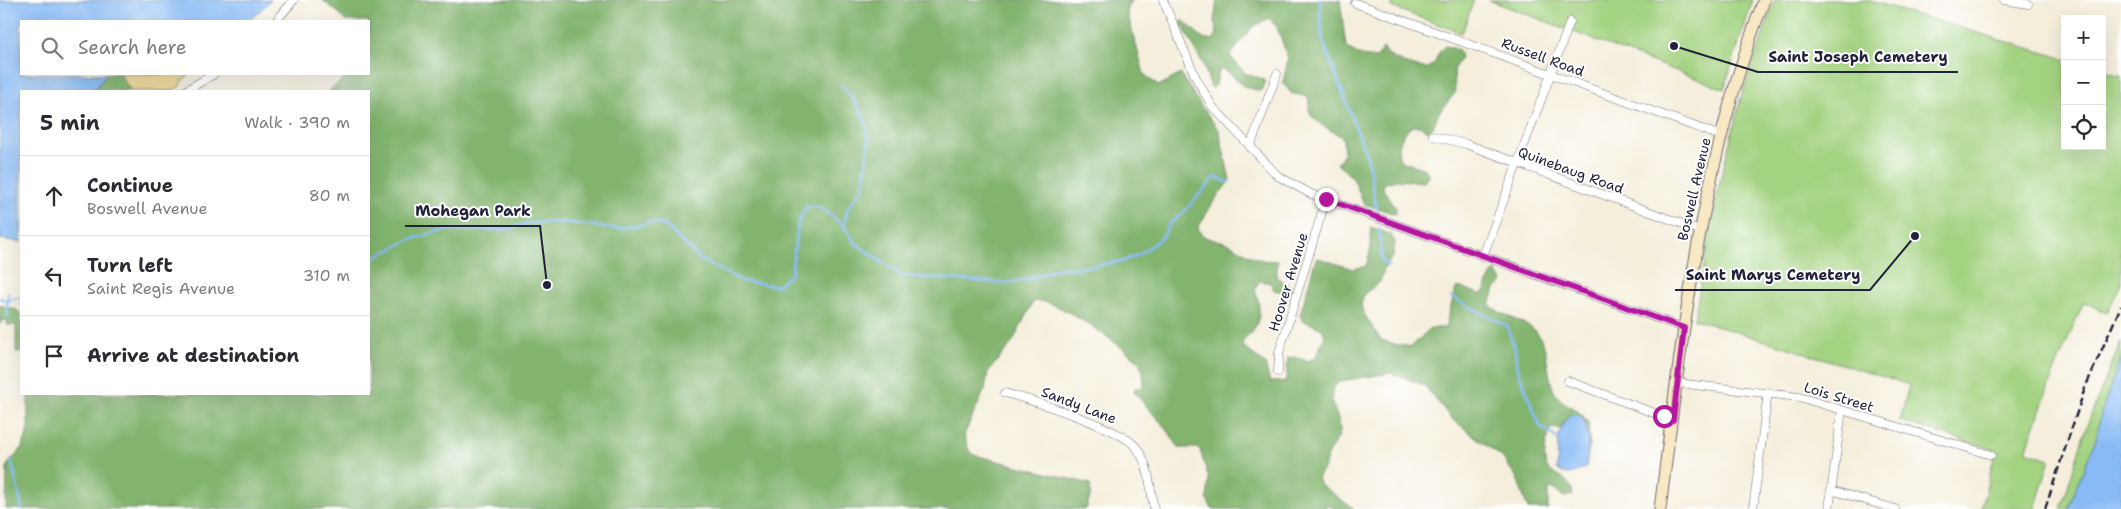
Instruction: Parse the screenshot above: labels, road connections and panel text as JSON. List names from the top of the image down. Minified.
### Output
{"streets":{"main road":["Boswell Avenue"],"street":["Russell Road","Quinebaug Road","Hoover Avenue","Lois Street","Sandy Lane"]},"crossings":[["Russell Road","Boswell Avenue"],["Quinebaug Road","Boswell Avenue"],["Boswell Avenue","Lois Street"]],"places":["Saint Joseph Cemetery","Saint Marys Cemetery","Mohegan Park"],"page":{"map_buttons":["+","−"],"search":"Search here","heading":["5 min","Walk · 390 m"],"list":[["Continue","Boswell Avenue","80 m"],["Turn left","Saint Regis Avenue","310 m"],"Arrive at destination"]}}
